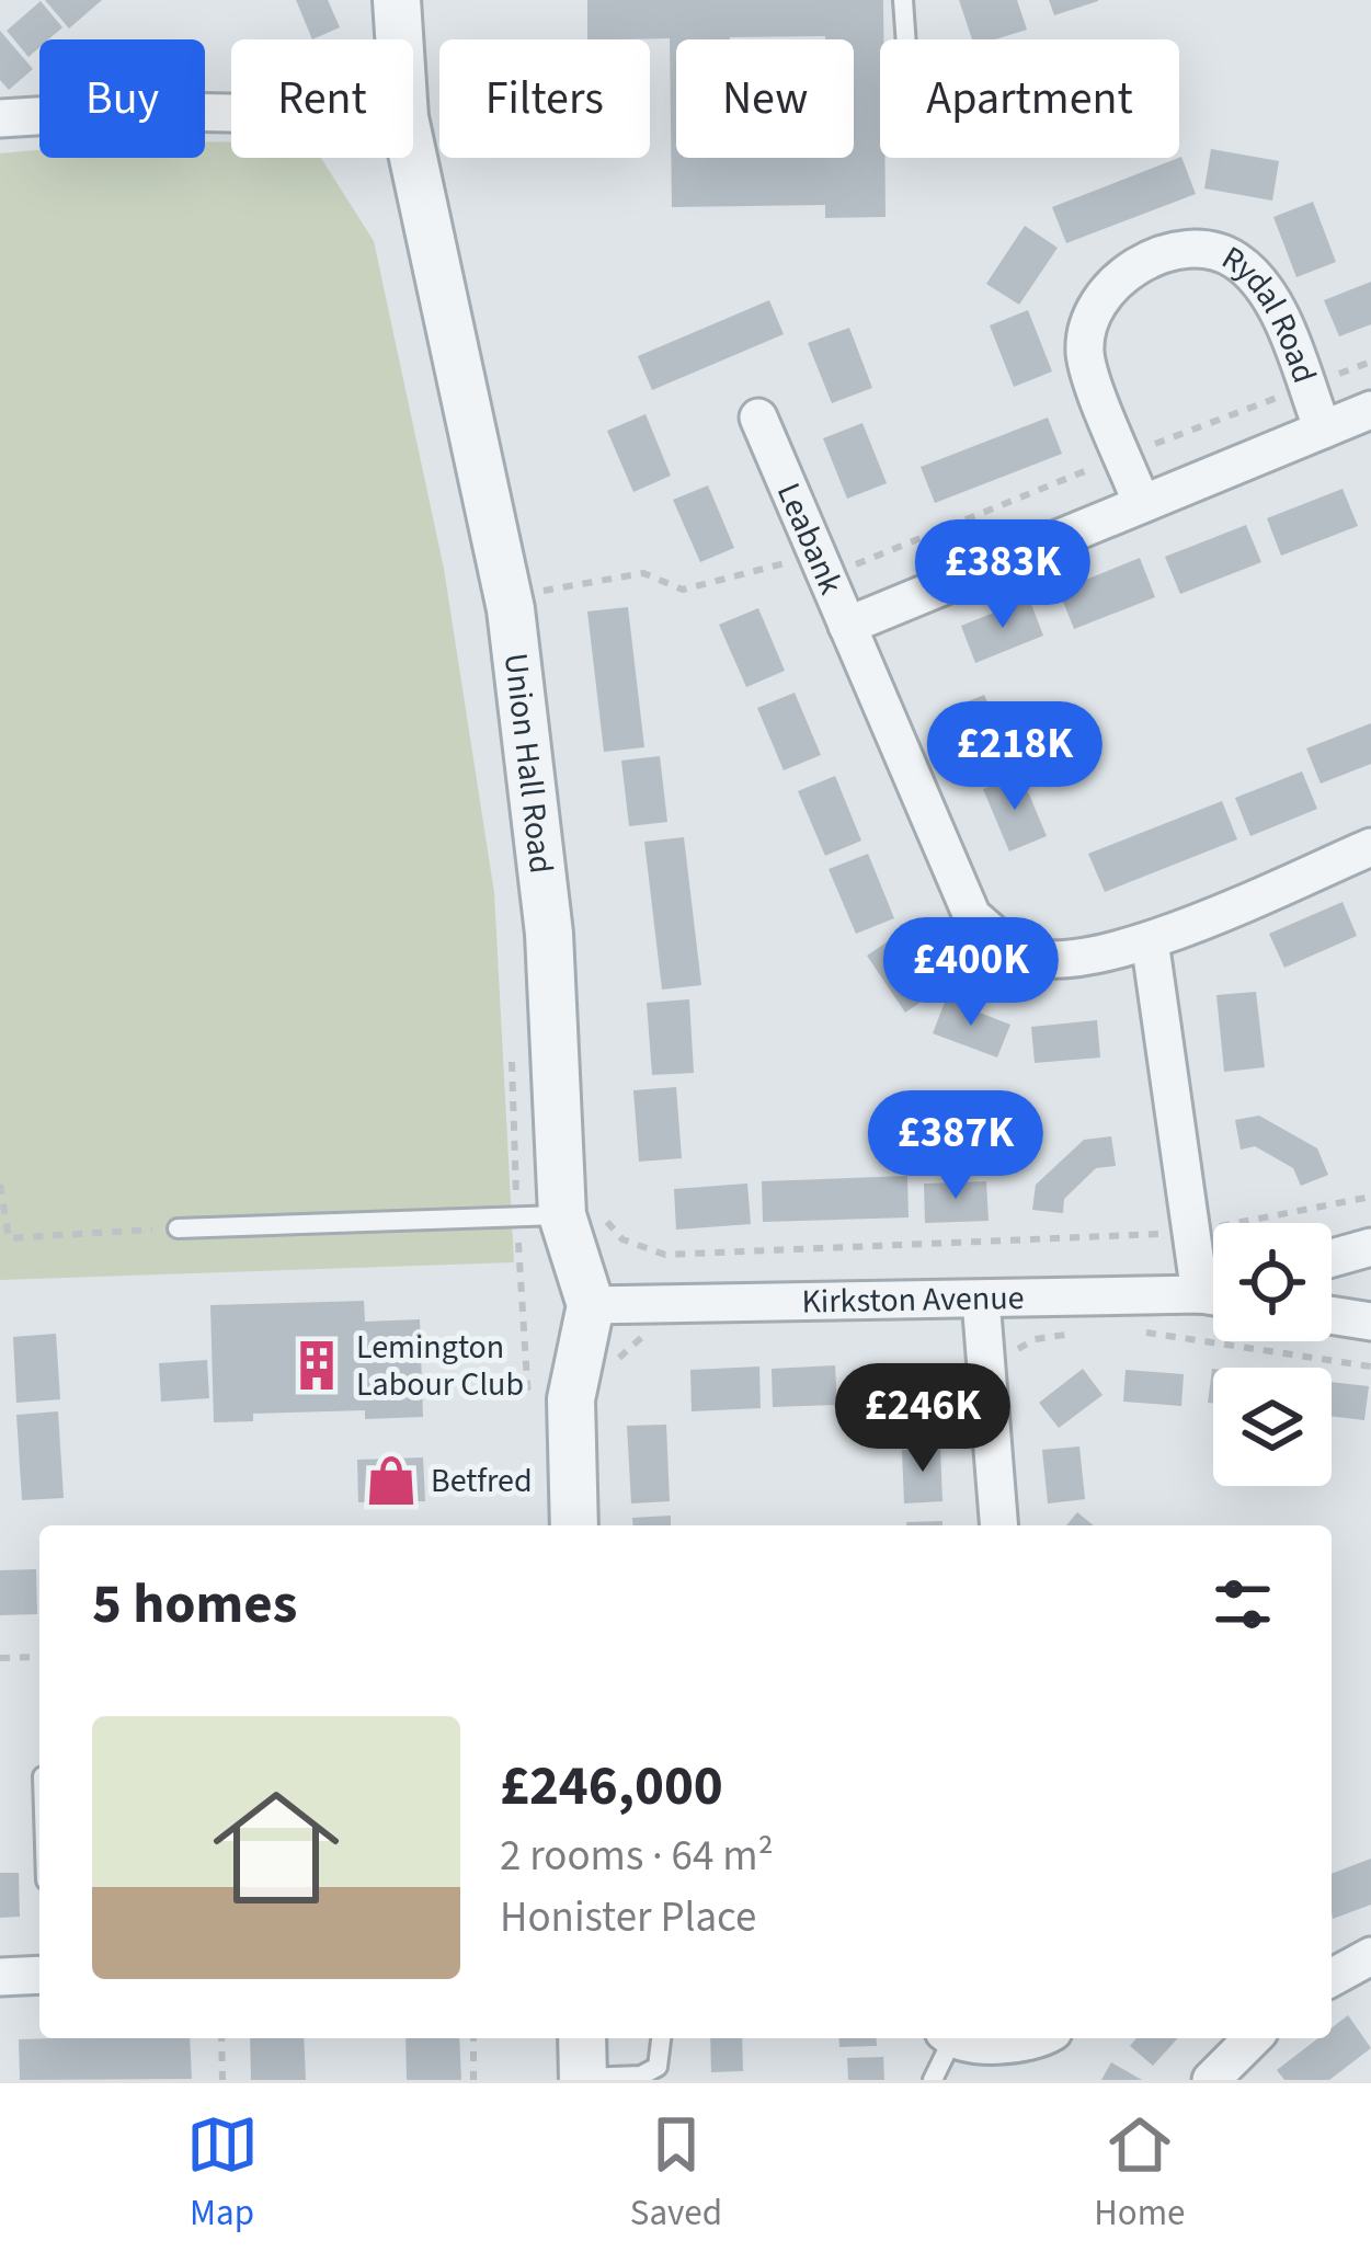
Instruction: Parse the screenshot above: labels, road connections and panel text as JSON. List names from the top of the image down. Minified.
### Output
{"streets":{"street":["Rydal Road","Leabank","Union Hall Road","Kirkston Avenue"]},"crossings":[["Rydal Road","Leabank"],["Union Hall Road","Kirkston Avenue"]],"places":{"building":["Lemington Labour Club"],"shop":["Betfred"]},"page":{"chip":["Buy","Rent","Filters","New","Apartment"],"price":["£383K","£218K","£400K","£387K","£246K"],"heading":"5 homes","list":[{"name":"£246,000","note":"2 rooms · 64 m² · Honister Place"}],"tabs":["Map","Saved","Home"]}}
